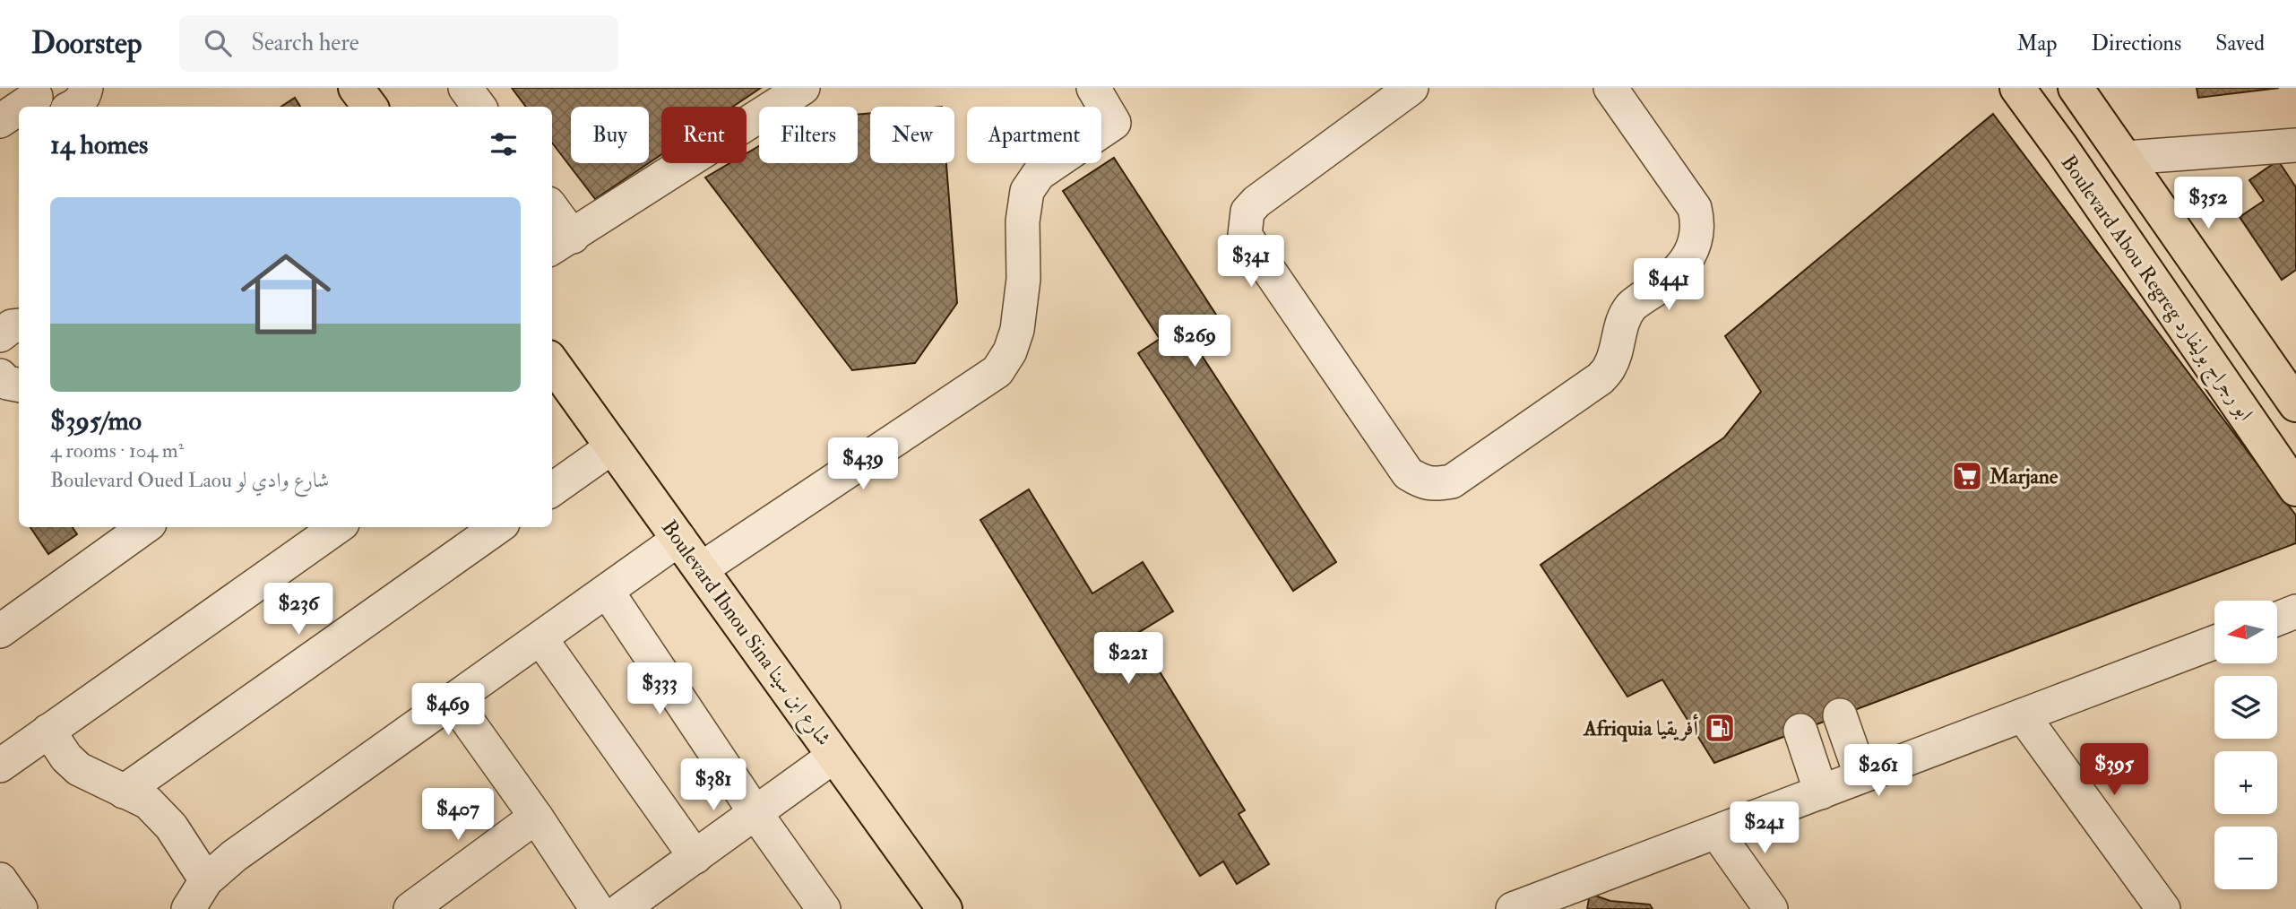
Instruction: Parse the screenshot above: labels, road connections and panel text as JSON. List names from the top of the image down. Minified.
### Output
{"streets":{"main road":["Boulevard Abou Regreg ابو رجراج بوليفارد","Boulevard Ibnou Sina شارع ابن سينا"]},"places":{"supermarket":["Marjane"],"fuel station":["Afriquia أفريقيا"]},"north":"left","page":{"header":"Doorstep","search":"Search here","nav":["Map","Directions","Saved"],"chip":["Buy","Rent","Filters","New","Apartment"],"heading":"14 homes","price":["$352","$341","$441","$269","$439","$236","$221","$333","$469","$395","$261","$381","$407","$241"],"list":[{"name":"$395/mo","note":"4 rooms · 104 m² · Boulevard Oued Laou شارع وادي لو"}],"map_buttons":["+","−"]}}
